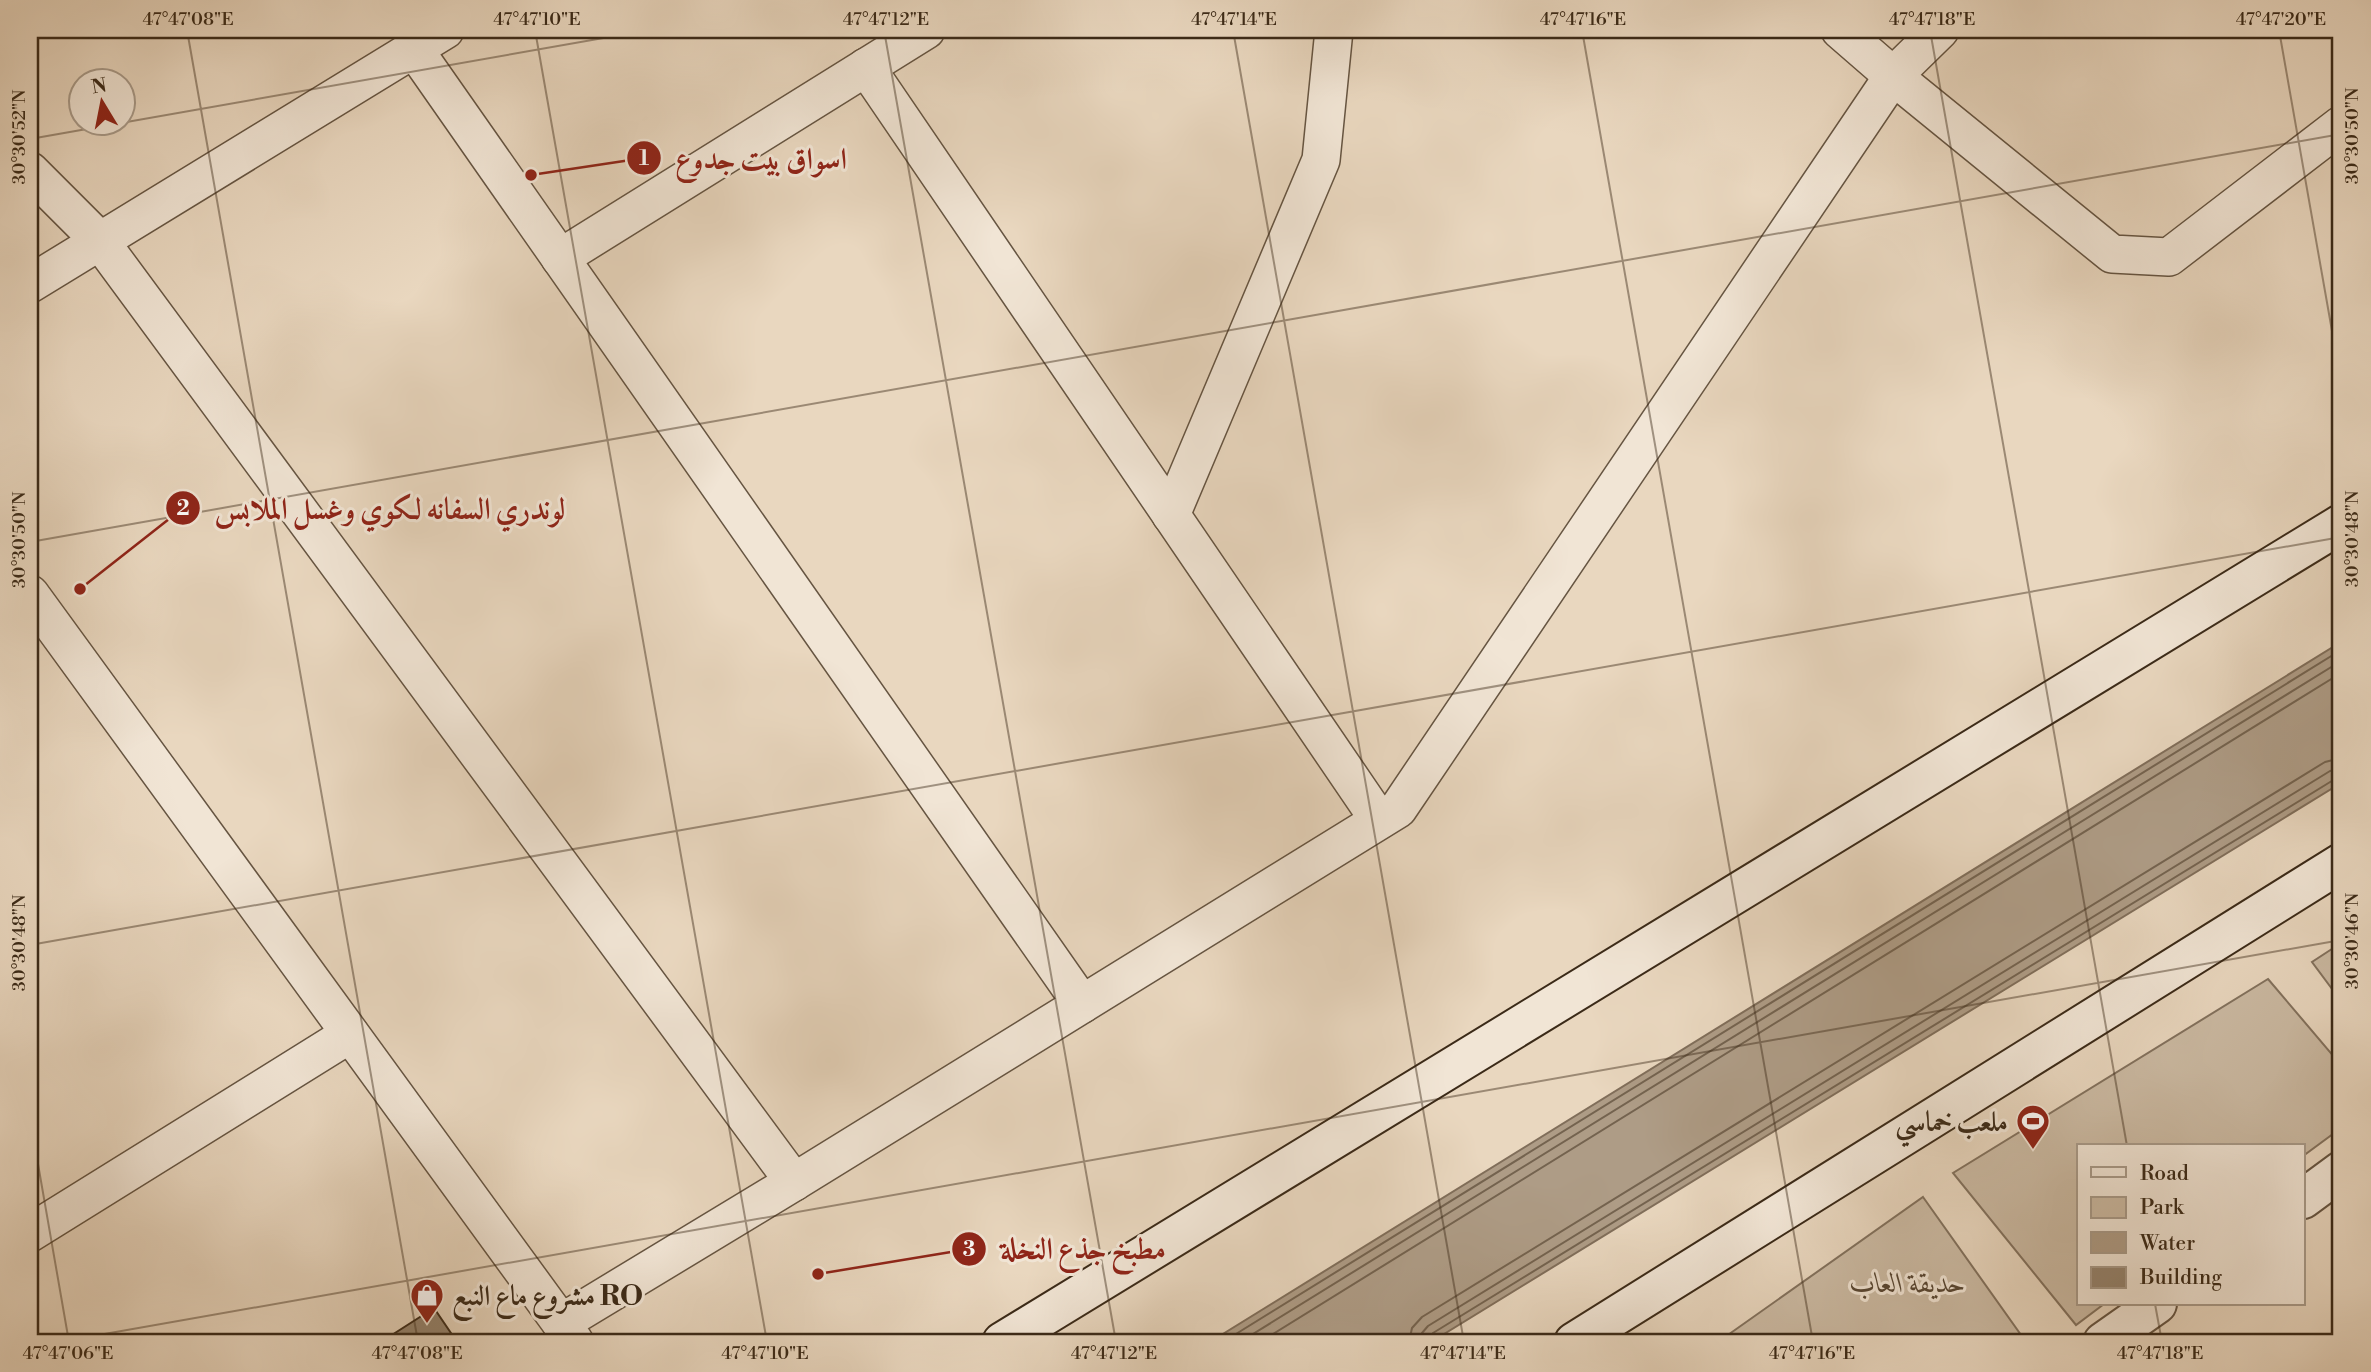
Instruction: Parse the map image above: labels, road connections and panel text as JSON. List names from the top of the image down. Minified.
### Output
{"parks":["حديقة العاب"],"places":{"other":["اسواق بيت جدوع","لوندري السفانه لكوي وغسل الملابس","مطبخ جذع النخلة"],"sports":["ملعب خماسي"],"shop":["مشروع ماع النبع RO"]},"legend":["Road","Park","Water","Building"],"north":"top","coordinates":["47°47'08\"E","47°47'10\"E","47°47'12\"E","47°47'14\"E","47°47'16\"E","47°47'18\"E","47°47'20\"E","30°30'50\"N","30°30'52\"N","30°30'48\"N","30°30'46\"N","47°47'06\"E"]}
